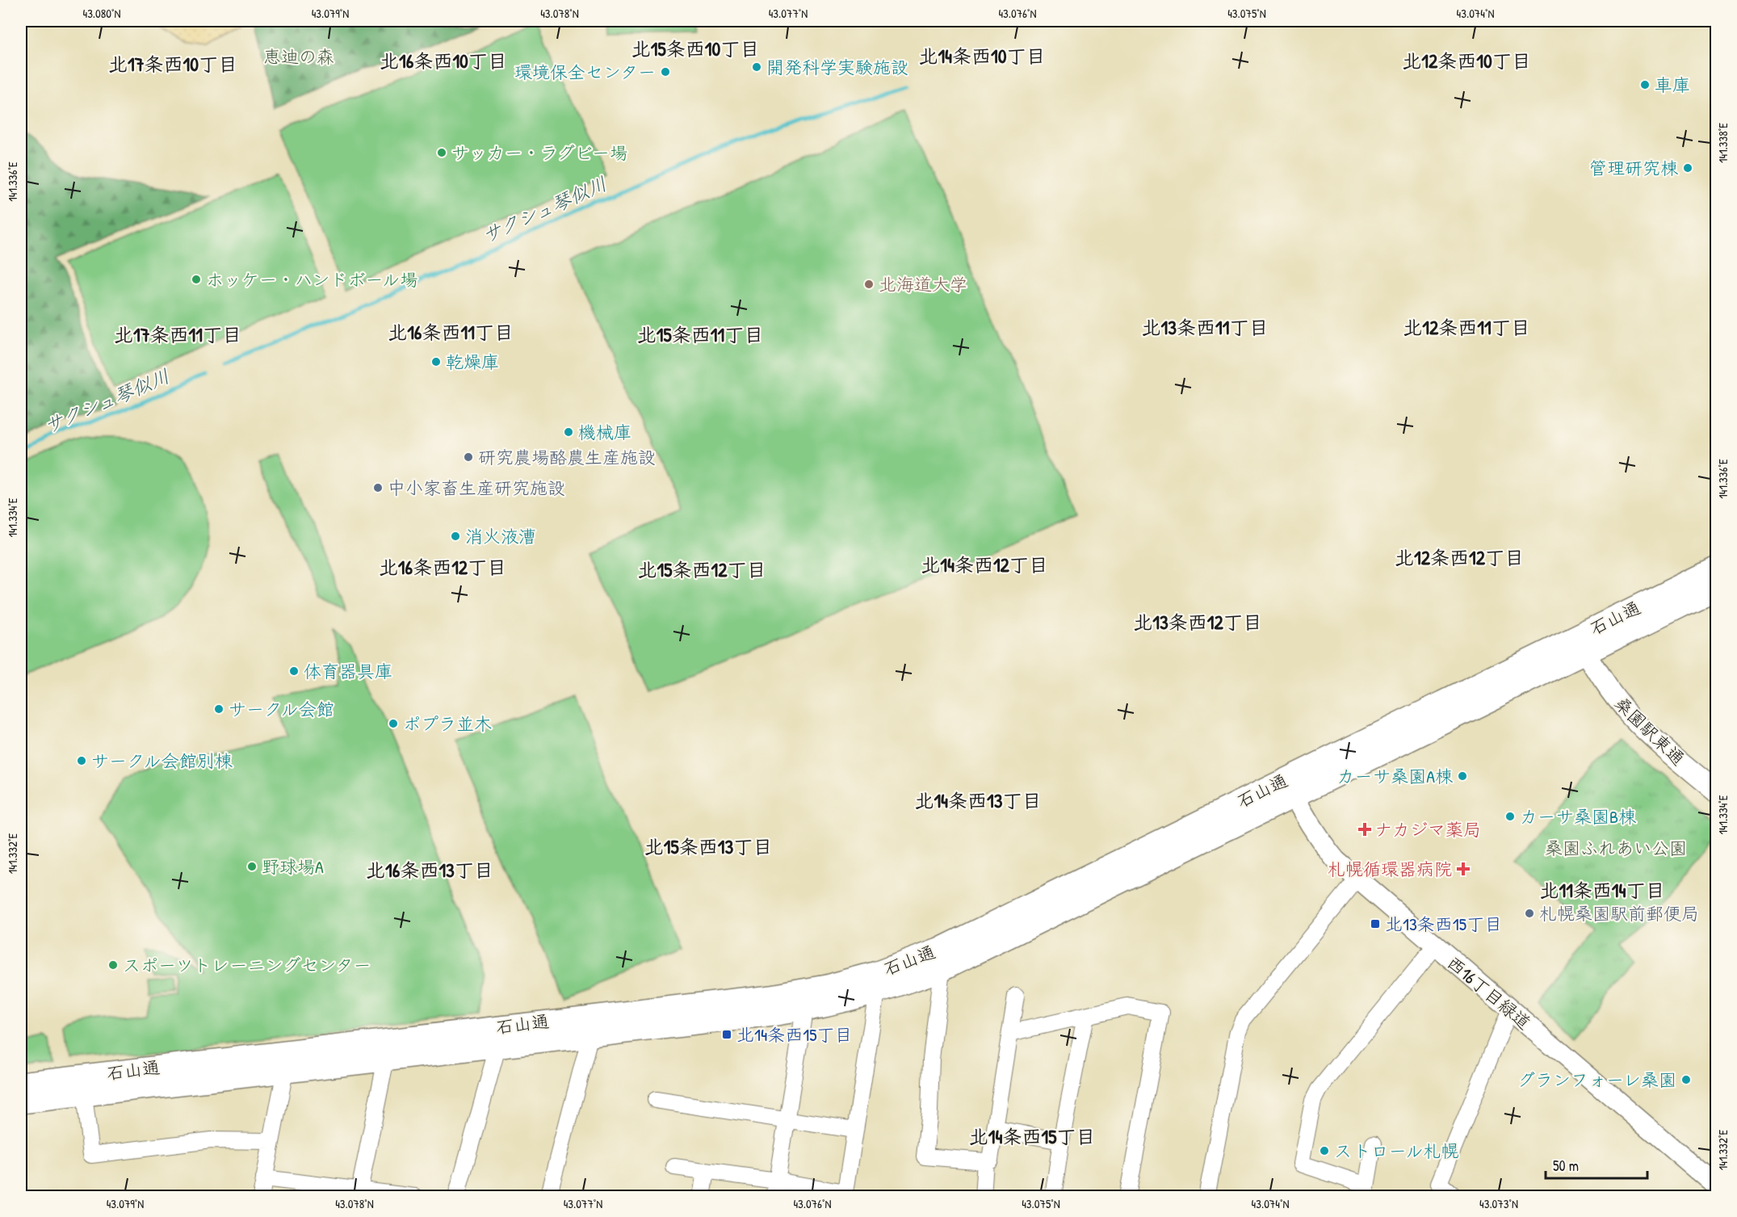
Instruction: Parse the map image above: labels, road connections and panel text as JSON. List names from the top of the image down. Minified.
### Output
{"streets":{"main road":["石山通"],"street":["桑園駅東通","西16丁目緑道"]},"crossings":[["石山通","桑園駅東通"],["石山通","西16丁目緑道"]],"districts":["北15条西10丁目","北14条西10丁目","北16条西10丁目","北12条西10丁目","北17条西10丁目","北13条西11丁目","北12条西11丁目","北16条西11丁目","北17条西11丁目","北15条西11丁目","北12条西12丁目","北14条西12丁目","北16条西12丁目","北15条西12丁目","北13条西12丁目","北14条西13丁目","北15条西13丁目","北16条西13丁目","北11条西14丁目","北14条西15丁目"],"water":["サクシュ琴似川"],"parks":["恵迪の森","桑園ふれあい公園"],"places":{"other":["開発科学実験施設","環境保全センター","車庫","サッカー・ラグビー場","管理研究棟","ホッケー・ハンドボール場","北海道大学","乾燥庫","機械庫","研究農場酪農生産施設","中小家畜生産研究施設","消火液漕","体育器具庫","サークル会館","ポプラ並木","サークル会館別棟","カーサ桑園A棟","カーサ桑園B棟","野球場A","札幌桑園駅前郵便局","スポーツトレーニングセンター","グランフォーレ桑園","ストロール札幌"],"health":["ナカジマ薬局","札幌循環器病院"],"transit":["北13条西15丁目","北14条西15丁目"]},"scale_bar":"50 m","coordinates":["43.080°N","43.079°N","43.078°N","43.077°N","43.076°N","43.075°N","43.074°N","141.338°E","141.336°E","141.334°E","141.332°E","43.073°N"]}
